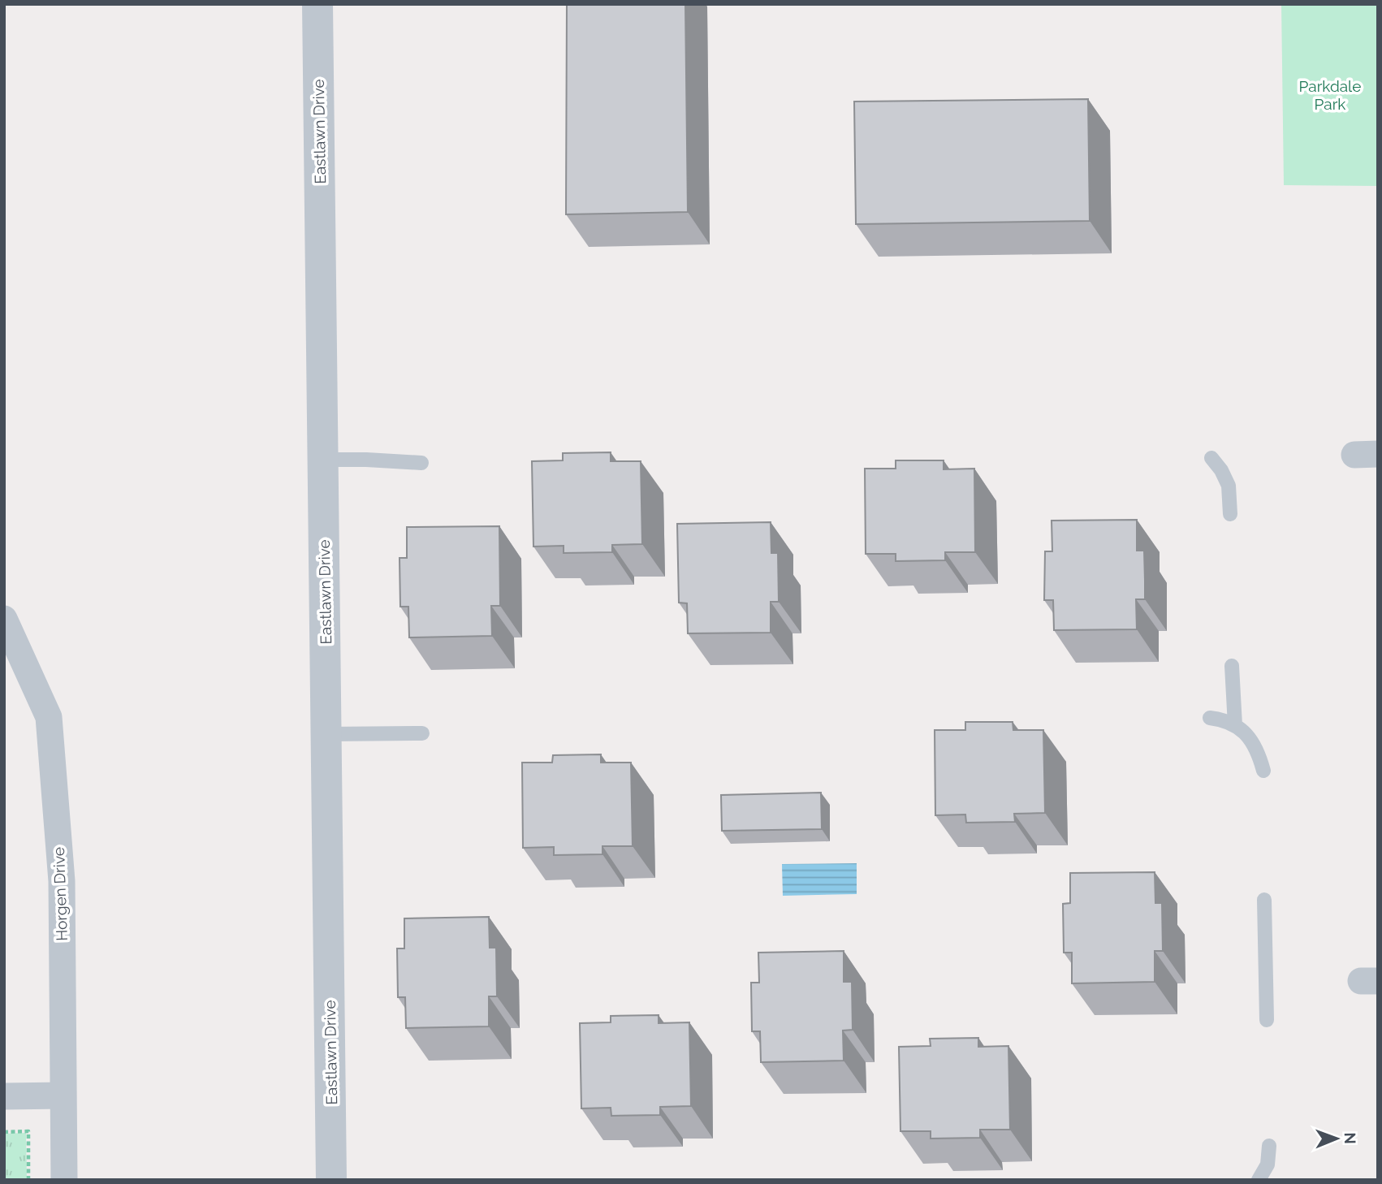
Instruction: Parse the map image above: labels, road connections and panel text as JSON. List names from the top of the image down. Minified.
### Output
{"streets":{"street":["Eastlawn Drive","Horgen Drive"]},"parks":["Parkdale Park"],"north":"right"}
